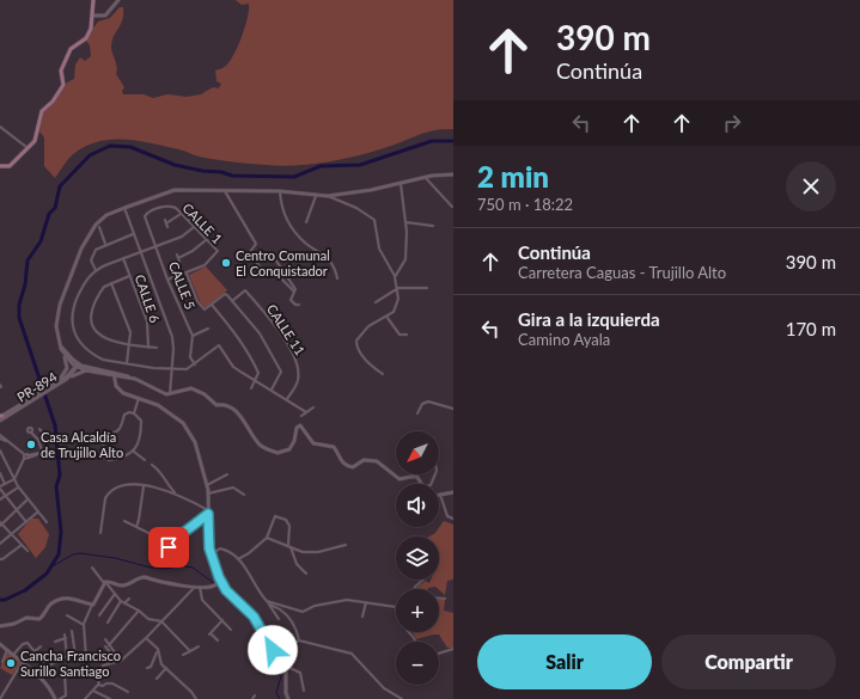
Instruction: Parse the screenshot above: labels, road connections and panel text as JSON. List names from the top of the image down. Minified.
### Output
{"streets":{"street":["CALLE 1","CALLE 5","CALLE 6","CALLE 11","PR-894"]},"crossings":[["CALLE 1","CALLE 5"]],"places":["Centro Comunal El Conquistador","Casa Alcaldía de Trujillo Alto","Cancha Francisco Surillo Santiago"],"north":"bottom left","page":{"turn":["390 m","Continúa"],"heading":["2 min","750 m · 18:22"],"list":[{"name":"Continúa","note":"Carretera Caguas - Trujillo Alto","value":"390 m"},{"name":"Gira a la izquierda","note":"Camino Ayala","value":"170 m"}],"map_buttons":["+","−"],"buttons":["Salir","Compartir"]}}
